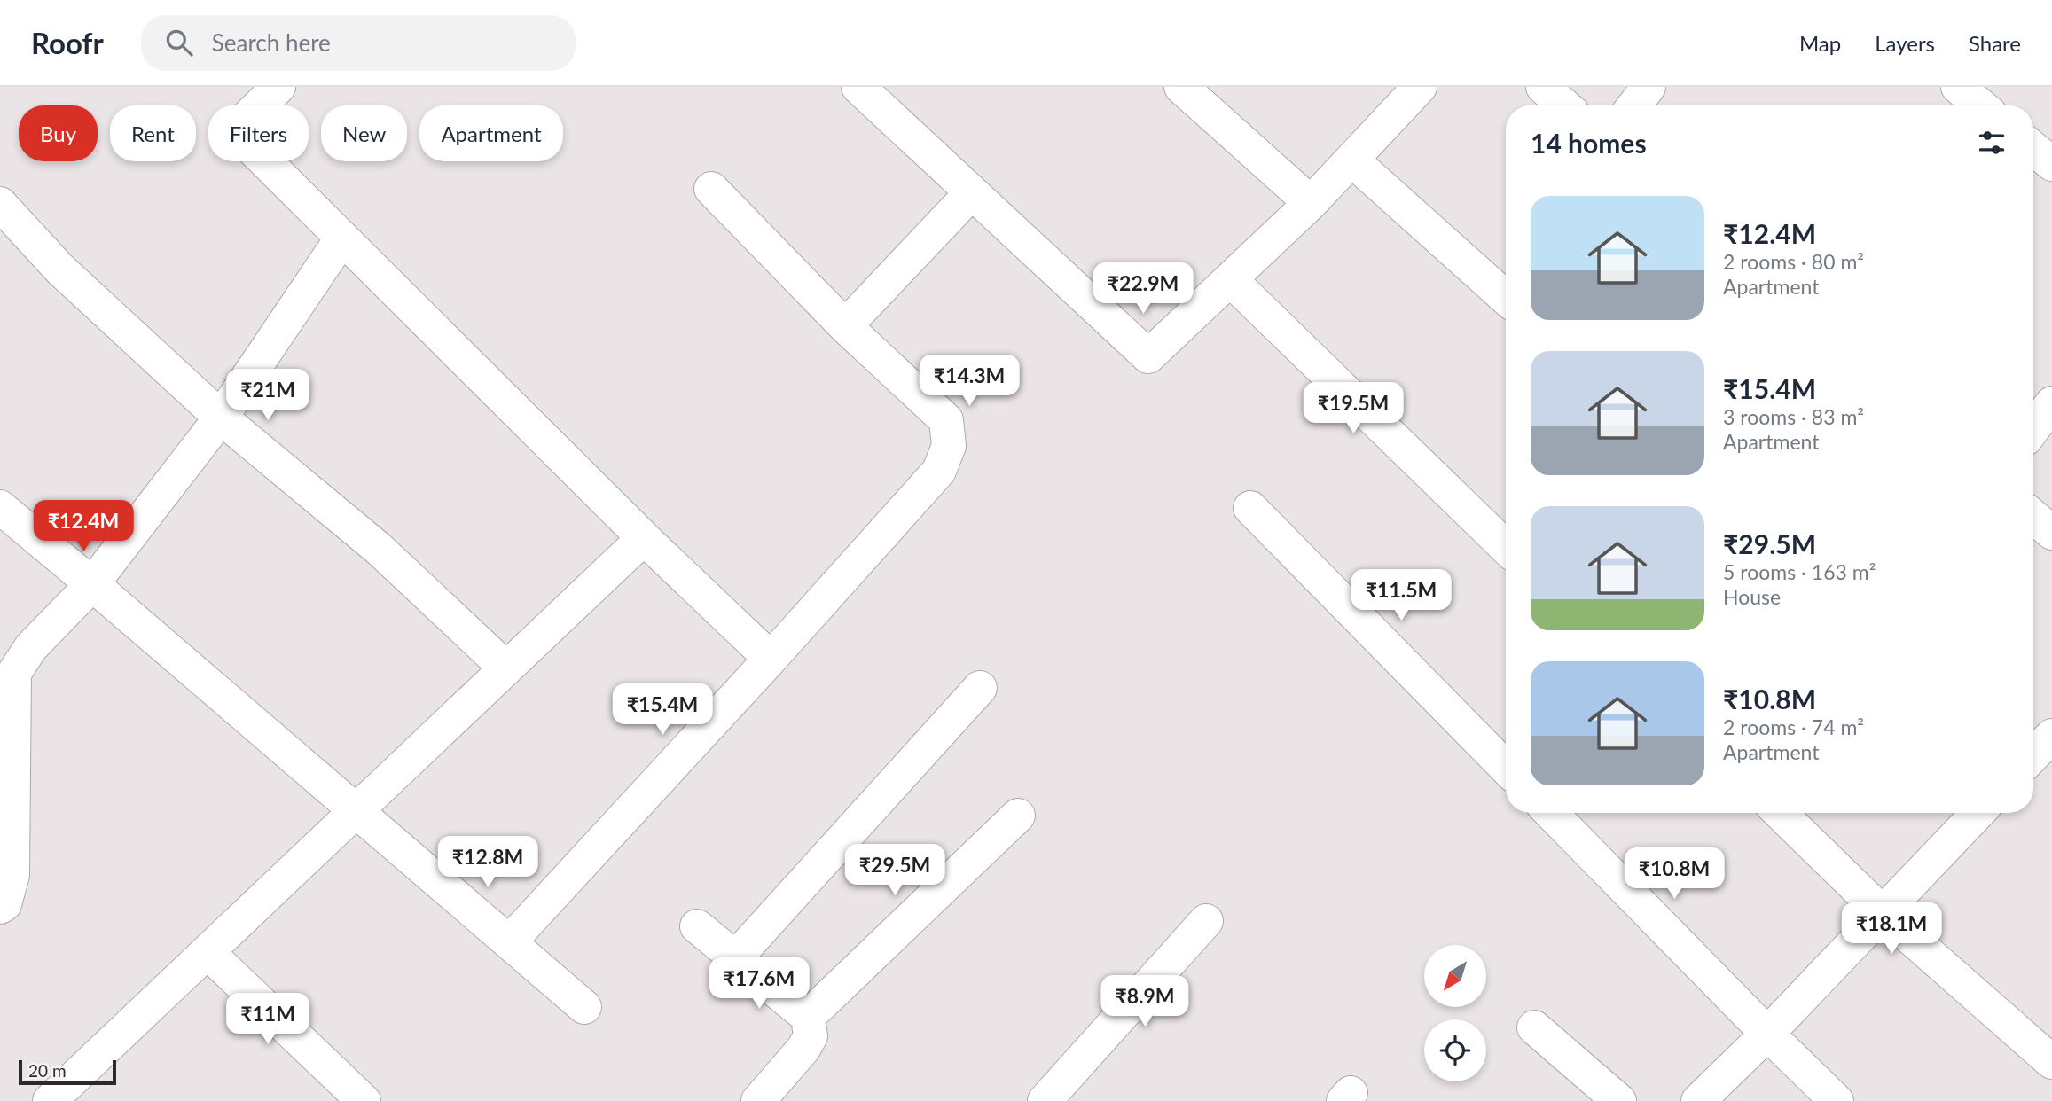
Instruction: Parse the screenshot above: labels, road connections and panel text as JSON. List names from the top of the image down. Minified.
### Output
{"scale_bar":"20 m","north":"bottom left","page":{"header":"Roofr","search":"Search here","nav":["Map","Layers","Share"],"chip":["Buy","Rent","Filters","New","Apartment"],"heading":"14 homes","list":[{"name":"₹12.4M","note":"2 rooms · 80 m² · Apartment"},{"name":"₹15.4M","note":"3 rooms · 83 m² · Apartment"},{"name":"₹29.5M","note":"5 rooms · 163 m² · House"},{"name":"₹10.8M","note":"2 rooms · 74 m² · Apartment"}],"price":["₹22.9M","₹14.3M","₹21M","₹19.5M","₹12.4M","₹11.5M","₹15.4M","₹12.8M","₹29.5M","₹10.8M","₹18.1M","₹17.6M","₹8.9M","₹11M"],"scale":"20 m"}}
